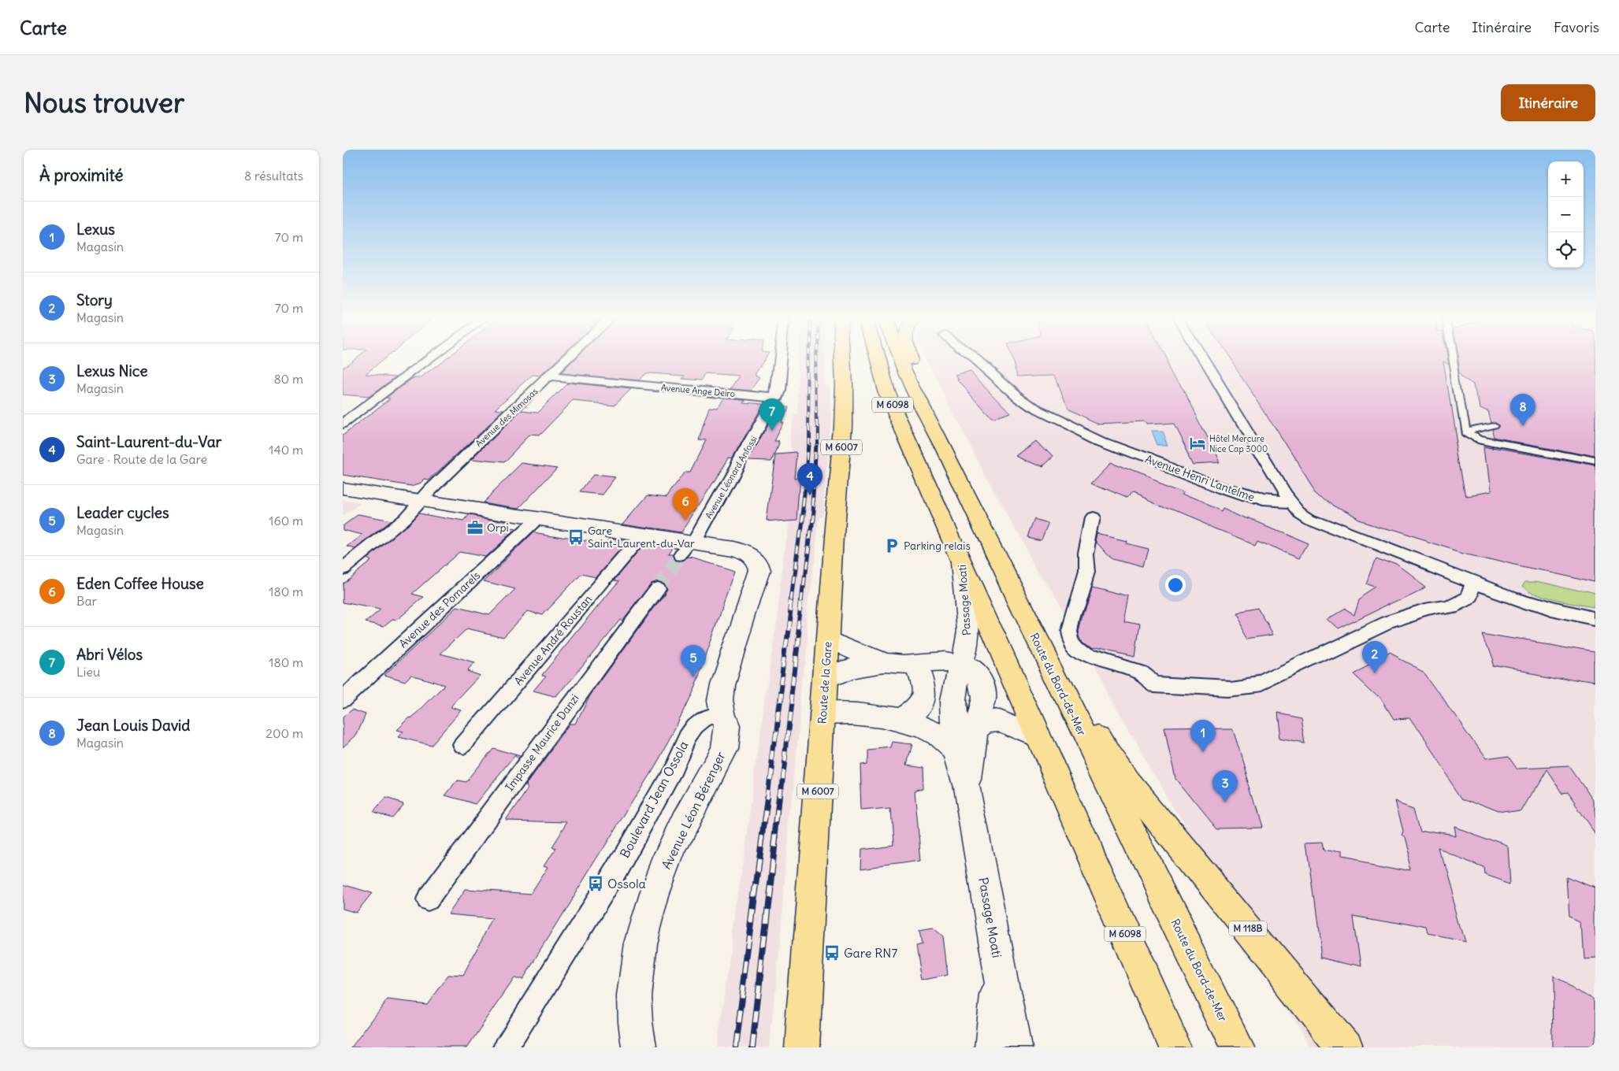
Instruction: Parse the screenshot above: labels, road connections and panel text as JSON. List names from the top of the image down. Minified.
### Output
{"streets":{"main road":["M 6098","M 6007","Passage Moati","Route de la Gare","Route du Bord-de-Mer","Avenue Léon Bérenger","M 118B"],"street":["Avenue Ange Deiro","Avenue des Mimosas","Avenue Léonard Anfossi","Avenue Henri Lantelme","Avenue des Pomarels","Avenue André Roustan","Impasse Maurice Danzi","Boulevard Jean Ossola"]},"crossings":[["Avenue Ange Deiro","Avenue des Mimosas"],["Avenue Ange Deiro","Avenue Léonard Anfossi"],["M 6098","Passage Moati"],["Passage Moati","Route de la Gare"],["Route du Bord-de-Mer","M 118B"],["Boulevard Jean Ossola","Avenue Léon Bérenger"]],"places":{"hotel":["Hôtel Mercure Nice Cap 3000"],"office":["Orpi"],"bus stop":["Gare Saint-Laurent-du-Var","Ossola","Gare RN7"],"parking":["Parking relais"]},"page":{"header":"Carte","nav":["Carte","Itinéraire","Favoris"],"buttons":"Itinéraire","title":"Nous trouver","heading":["À proximité","8 résultats"],"map_buttons":["+","−"],"list":[{"mark":"1","name":"Lexus","note":"Magasin","value":"70 m"},{"mark":"2","name":"Story","note":"Magasin","value":"70 m"},{"mark":"3","name":"Lexus Nice","note":"Magasin","value":"80 m"},{"mark":"4","name":"Saint-Laurent-du-Var","note":"Gare · Route de la Gare","value":"140 m"},{"mark":"5","name":"Leader cycles","note":"Magasin","value":"160 m"},{"mark":"6","name":"Eden Coffee House","note":"Bar","value":"180 m"},{"mark":"7","name":"Abri Vélos","note":"Lieu","value":"180 m"},{"mark":"8","name":"Jean Louis David","note":"Magasin","value":"200 m"}],"pins":["8","7","4","6","2","5","1","3"]}}
